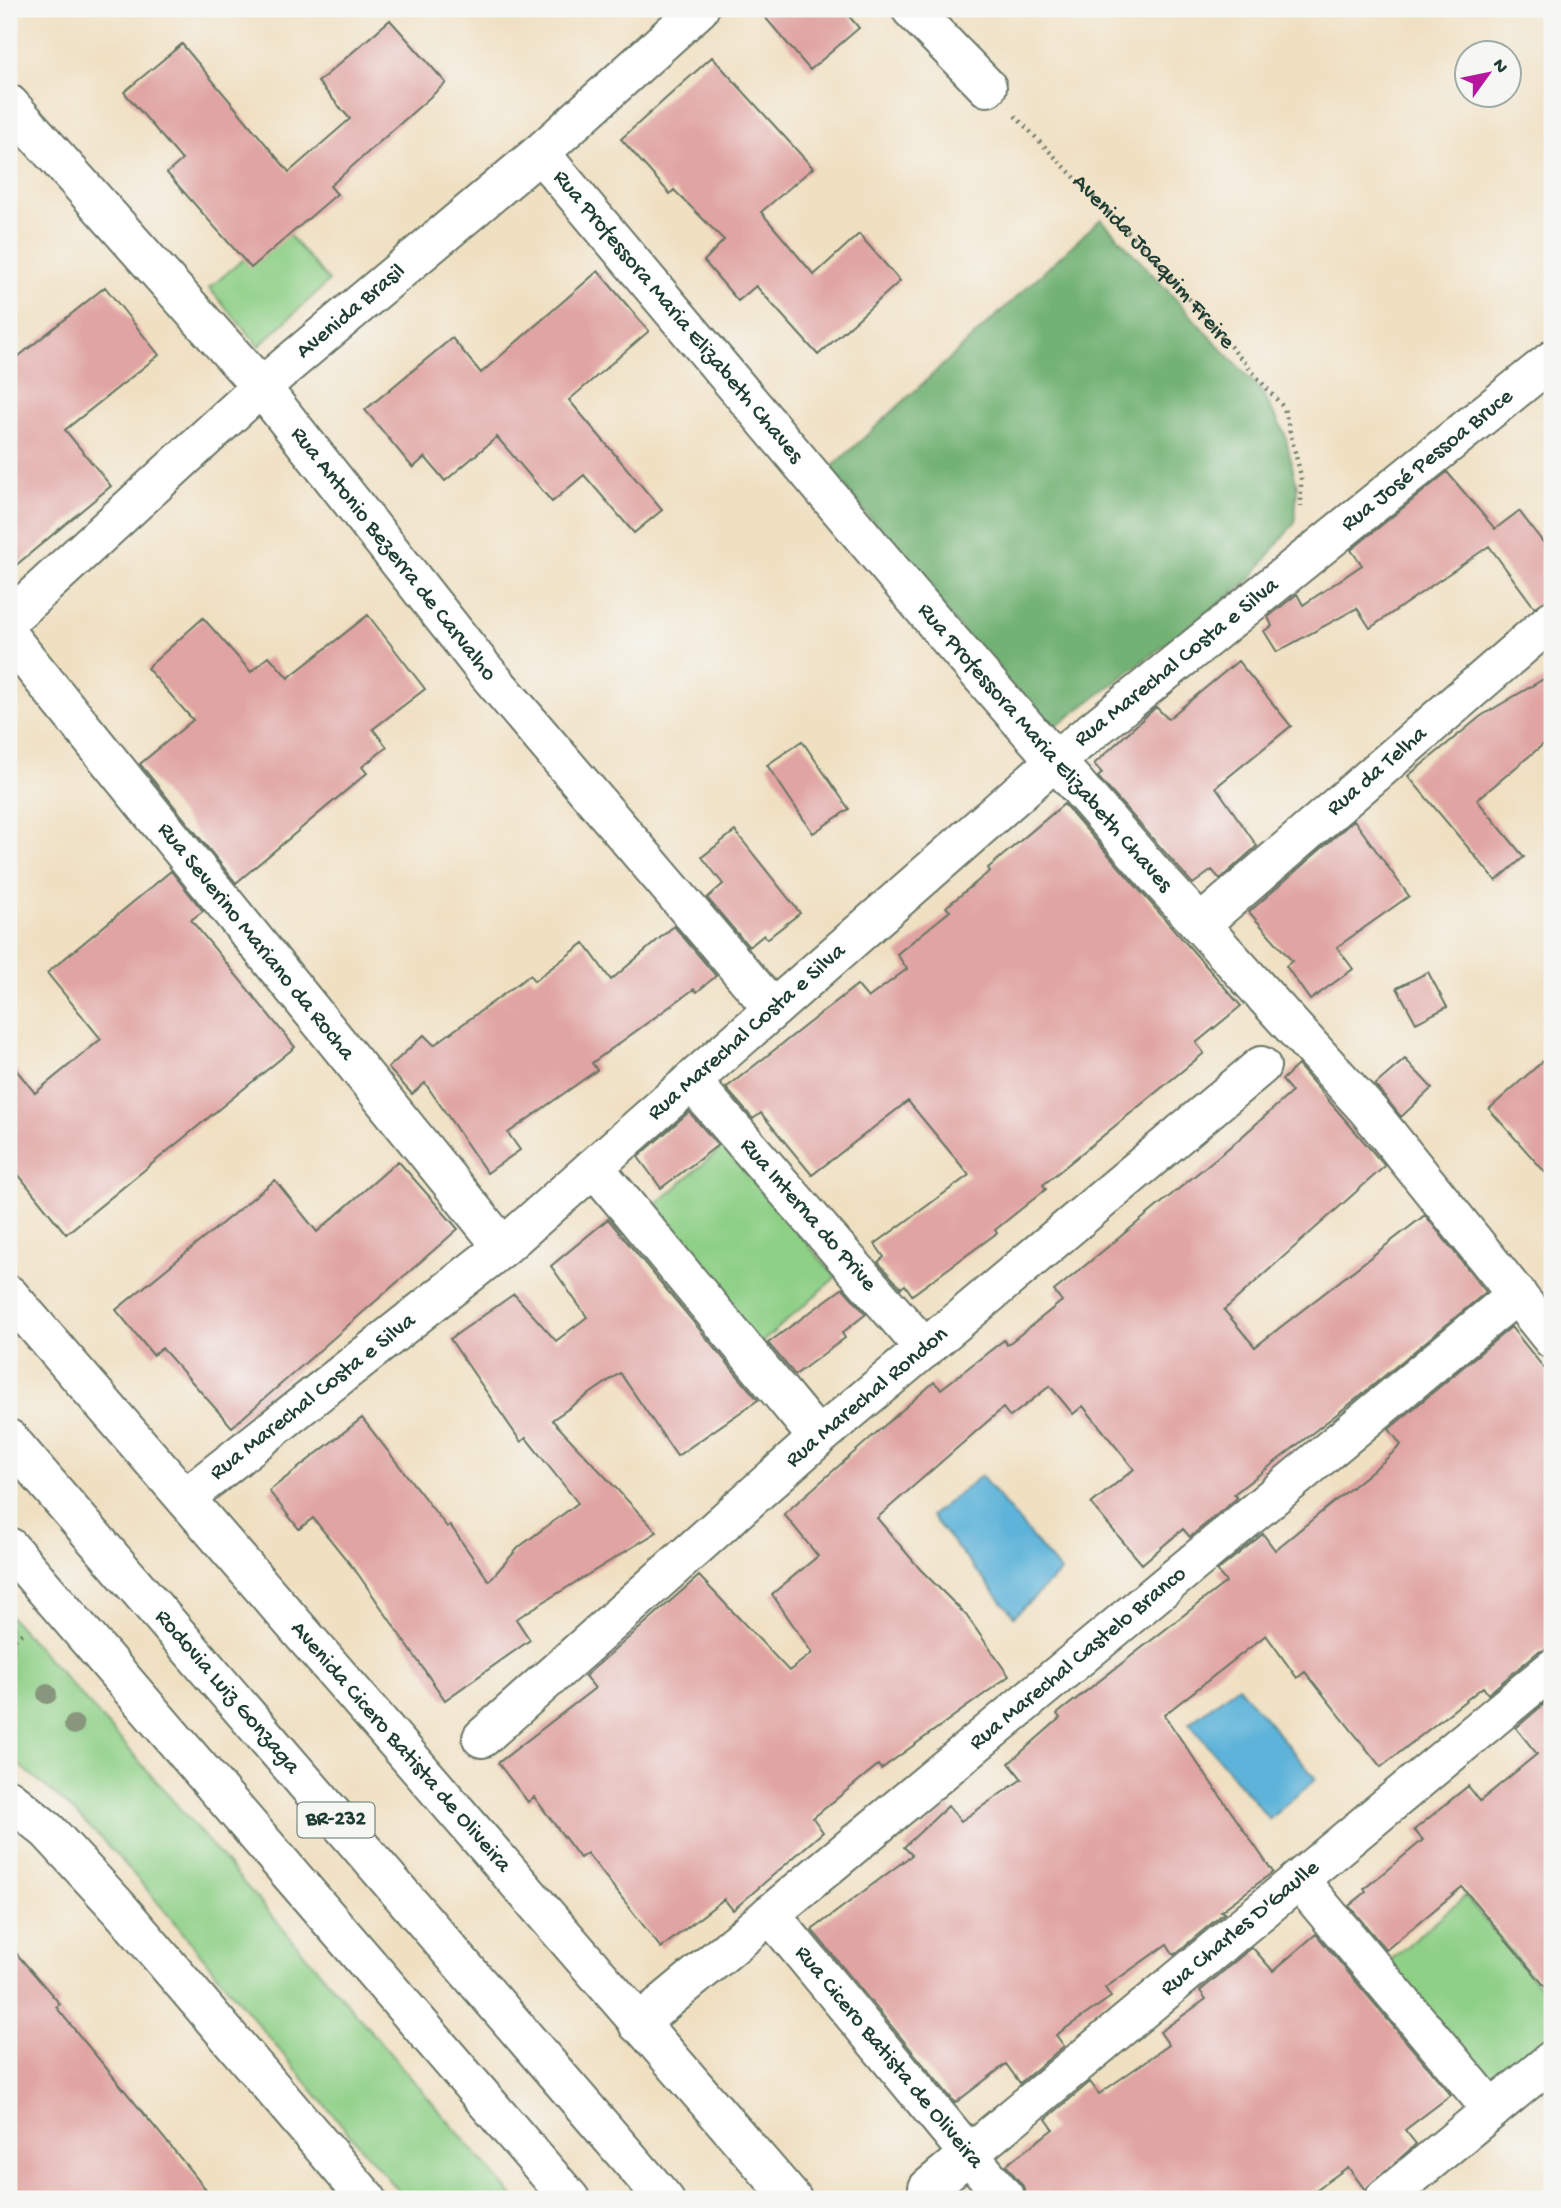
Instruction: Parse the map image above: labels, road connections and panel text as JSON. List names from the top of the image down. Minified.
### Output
{"streets":{"main road":["Avenida Brasil","Rua Professora Maria Elizabeth Chaves","Rua José Pessoa Bruce","Rua Antonio Bezerra de Carvalho","Rua Marechal Costa e Silva","Rua da Telha","Rua Severino Mariano da Rocha","Rua Interna do Prive","Rua Marechal Rondon","Rua Marechal Castelo Branco","Rodovia Luiz Gonzaga","Avenida Cicero Batista de Oliveira","BR-232","Rua Charles D'Gaulle","Rua Cicero Batista de Oliveira"],"path":["Avenida Joaquim Freire"]},"crossings":[["Avenida Joaquim Freire","Rua José Pessoa Bruce"],["Avenida Joaquim Freire","Rua Marechal Costa e Silva"],["Avenida Brasil","Rua Professora Maria Elizabeth Chaves"],["Avenida Brasil","Rua Antonio Bezerra de Carvalho"],["Rua Professora Maria Elizabeth Chaves","Rua Marechal Costa e Silva"],["Rua Professora Maria Elizabeth Chaves","Rua da Telha"],["Rua Professora Maria Elizabeth Chaves","Rua Marechal Castelo Branco"],["Rua José Pessoa Bruce","Rua Marechal Costa e Silva"],["Rua Antonio Bezerra de Carvalho","Rua Marechal Costa e Silva"],["Rua Marechal Costa e Silva","Rua Severino Mariano da Rocha"],["Rua Marechal Costa e Silva","Rua Interna do Prive"],["Rua Marechal Costa e Silva","Avenida Cicero Batista de Oliveira"],["Rua Interna do Prive","Rua Marechal Rondon"],["Rua Marechal Castelo Branco","Avenida Cicero Batista de Oliveira"],["Rua Marechal Castelo Branco","Rua Cicero Batista de Oliveira"],["Rua Charles D'Gaulle","Rua Cicero Batista de Oliveira"]],"north":"top right"}
